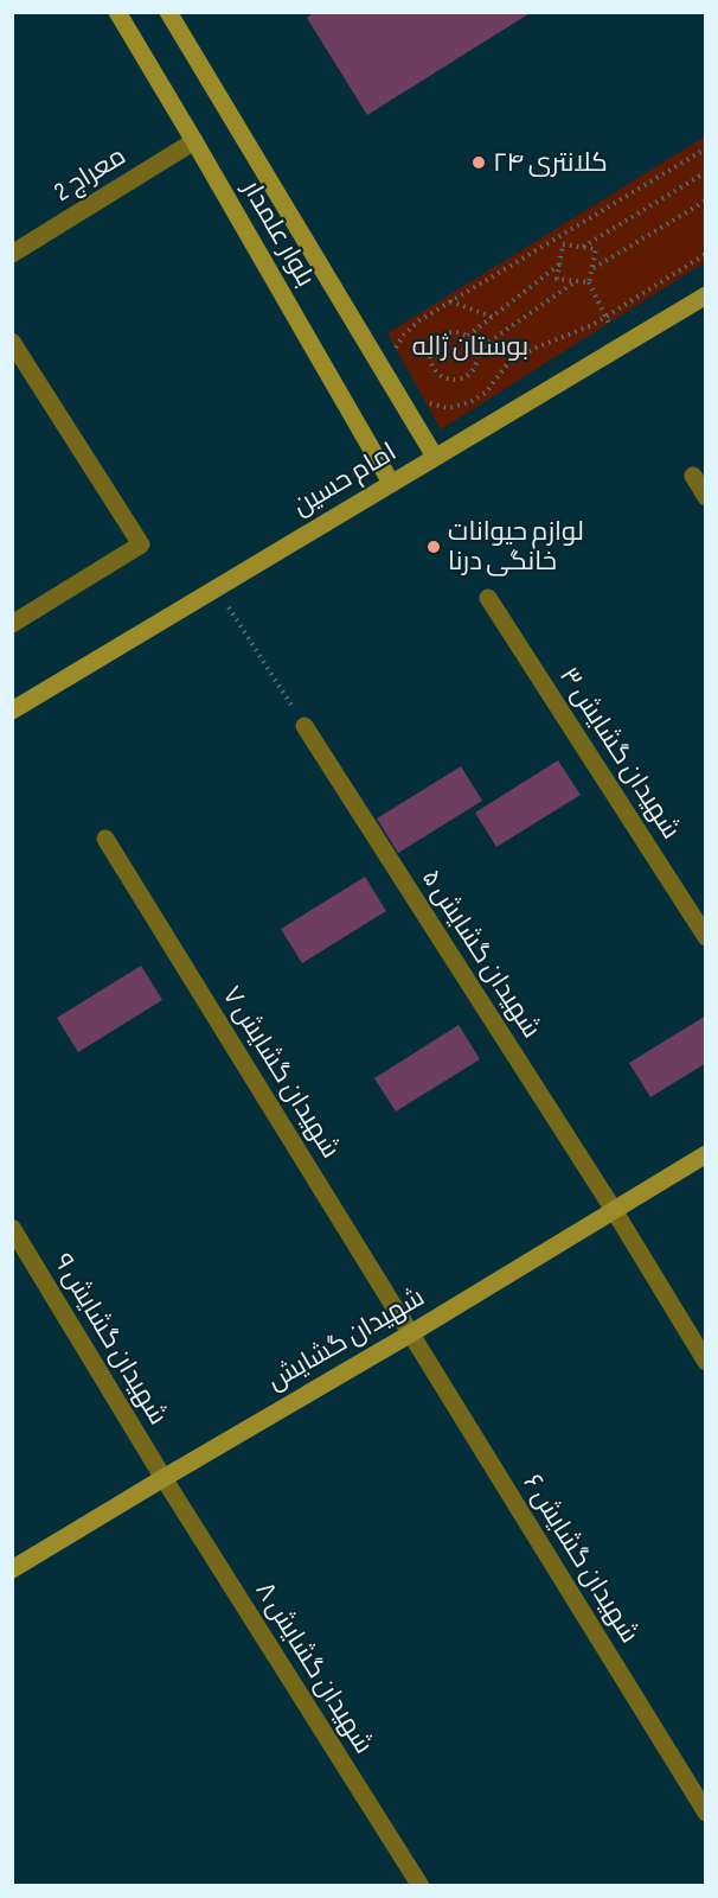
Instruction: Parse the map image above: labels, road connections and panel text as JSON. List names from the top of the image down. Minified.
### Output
{"streets":{"main road":["بلوار علمدار","امام حسین","شهیدان گشایش"],"street":["معراج 2","شهیدان گشایش ۳","شهیدان گشایش ۵","شهیدان گشایش ۷","شهیدان گشایش ۹","شهیدان گشایش ۶","شهیدان گشایش ۸"]},"crossings":[["معراج 2","بلوار علمدار"],["بلوار علمدار","امام حسین"],["شهیدان گشایش ۵","شهیدان گشایش"],["شهیدان گشایش ۷","شهیدان گشایش"],["شهیدان گشایش ۷","شهیدان گشایش ۶"],["شهیدان گشایش ۹","شهیدان گشایش"],["شهیدان گشایش ۹","شهیدان گشایش ۸"],["شهیدان گشایش","شهیدان گشایش ۶"],["شهیدان گشایش","شهیدان گشایش ۸"]],"parks":["بوستان ژاله"],"places":["کلانتری ۲۴","لوازم حیوانات خانگی درنا"]}
